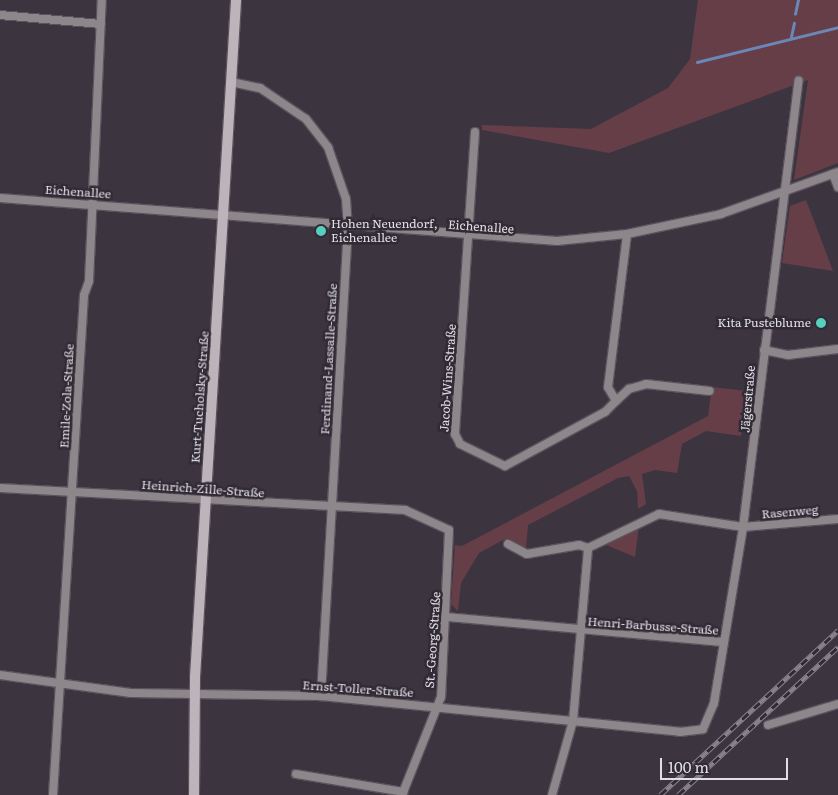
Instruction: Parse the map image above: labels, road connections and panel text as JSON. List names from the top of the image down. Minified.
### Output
{"streets":{"main road":["Kurt-Tucholsky-Straße"],"street":["Eichenallee","Ferdinand-Lassalle-Straße","Jacob-Wins-Straße","Emile-Zola-Straße","Jägerstraße","Heinrich-Zille-Straße","Rasenweg","Henri-Barbusse-Straße","St.-Georg-Straße","Ernst-Toller-Straße"]},"crossings":[["Eichenallee","Ferdinand-Lassalle-Straße"],["Eichenallee","Jacob-Wins-Straße"],["Eichenallee","Emile-Zola-Straße"],["Eichenallee","Kurt-Tucholsky-Straße"],["Eichenallee","Jägerstraße"],["Ferdinand-Lassalle-Straße","Kurt-Tucholsky-Straße"],["Ferdinand-Lassalle-Straße","Heinrich-Zille-Straße"],["Ferdinand-Lassalle-Straße","Ernst-Toller-Straße"],["Emile-Zola-Straße","Heinrich-Zille-Straße"],["Emile-Zola-Straße","Ernst-Toller-Straße"],["Kurt-Tucholsky-Straße","Heinrich-Zille-Straße"],["Kurt-Tucholsky-Straße","Ernst-Toller-Straße"],["Jägerstraße","Rasenweg"],["Jägerstraße","Henri-Barbusse-Straße"],["Jägerstraße","Ernst-Toller-Straße"],["Heinrich-Zille-Straße","St.-Georg-Straße"],["Henri-Barbusse-Straße","St.-Georg-Straße"],["Henri-Barbusse-Straße","Ernst-Toller-Straße"],["St.-Georg-Straße","Ernst-Toller-Straße"]],"places":["Hohen Neuendorf, Eichenallee","Kita Pusteblume"],"scale_bar":"100 m"}
